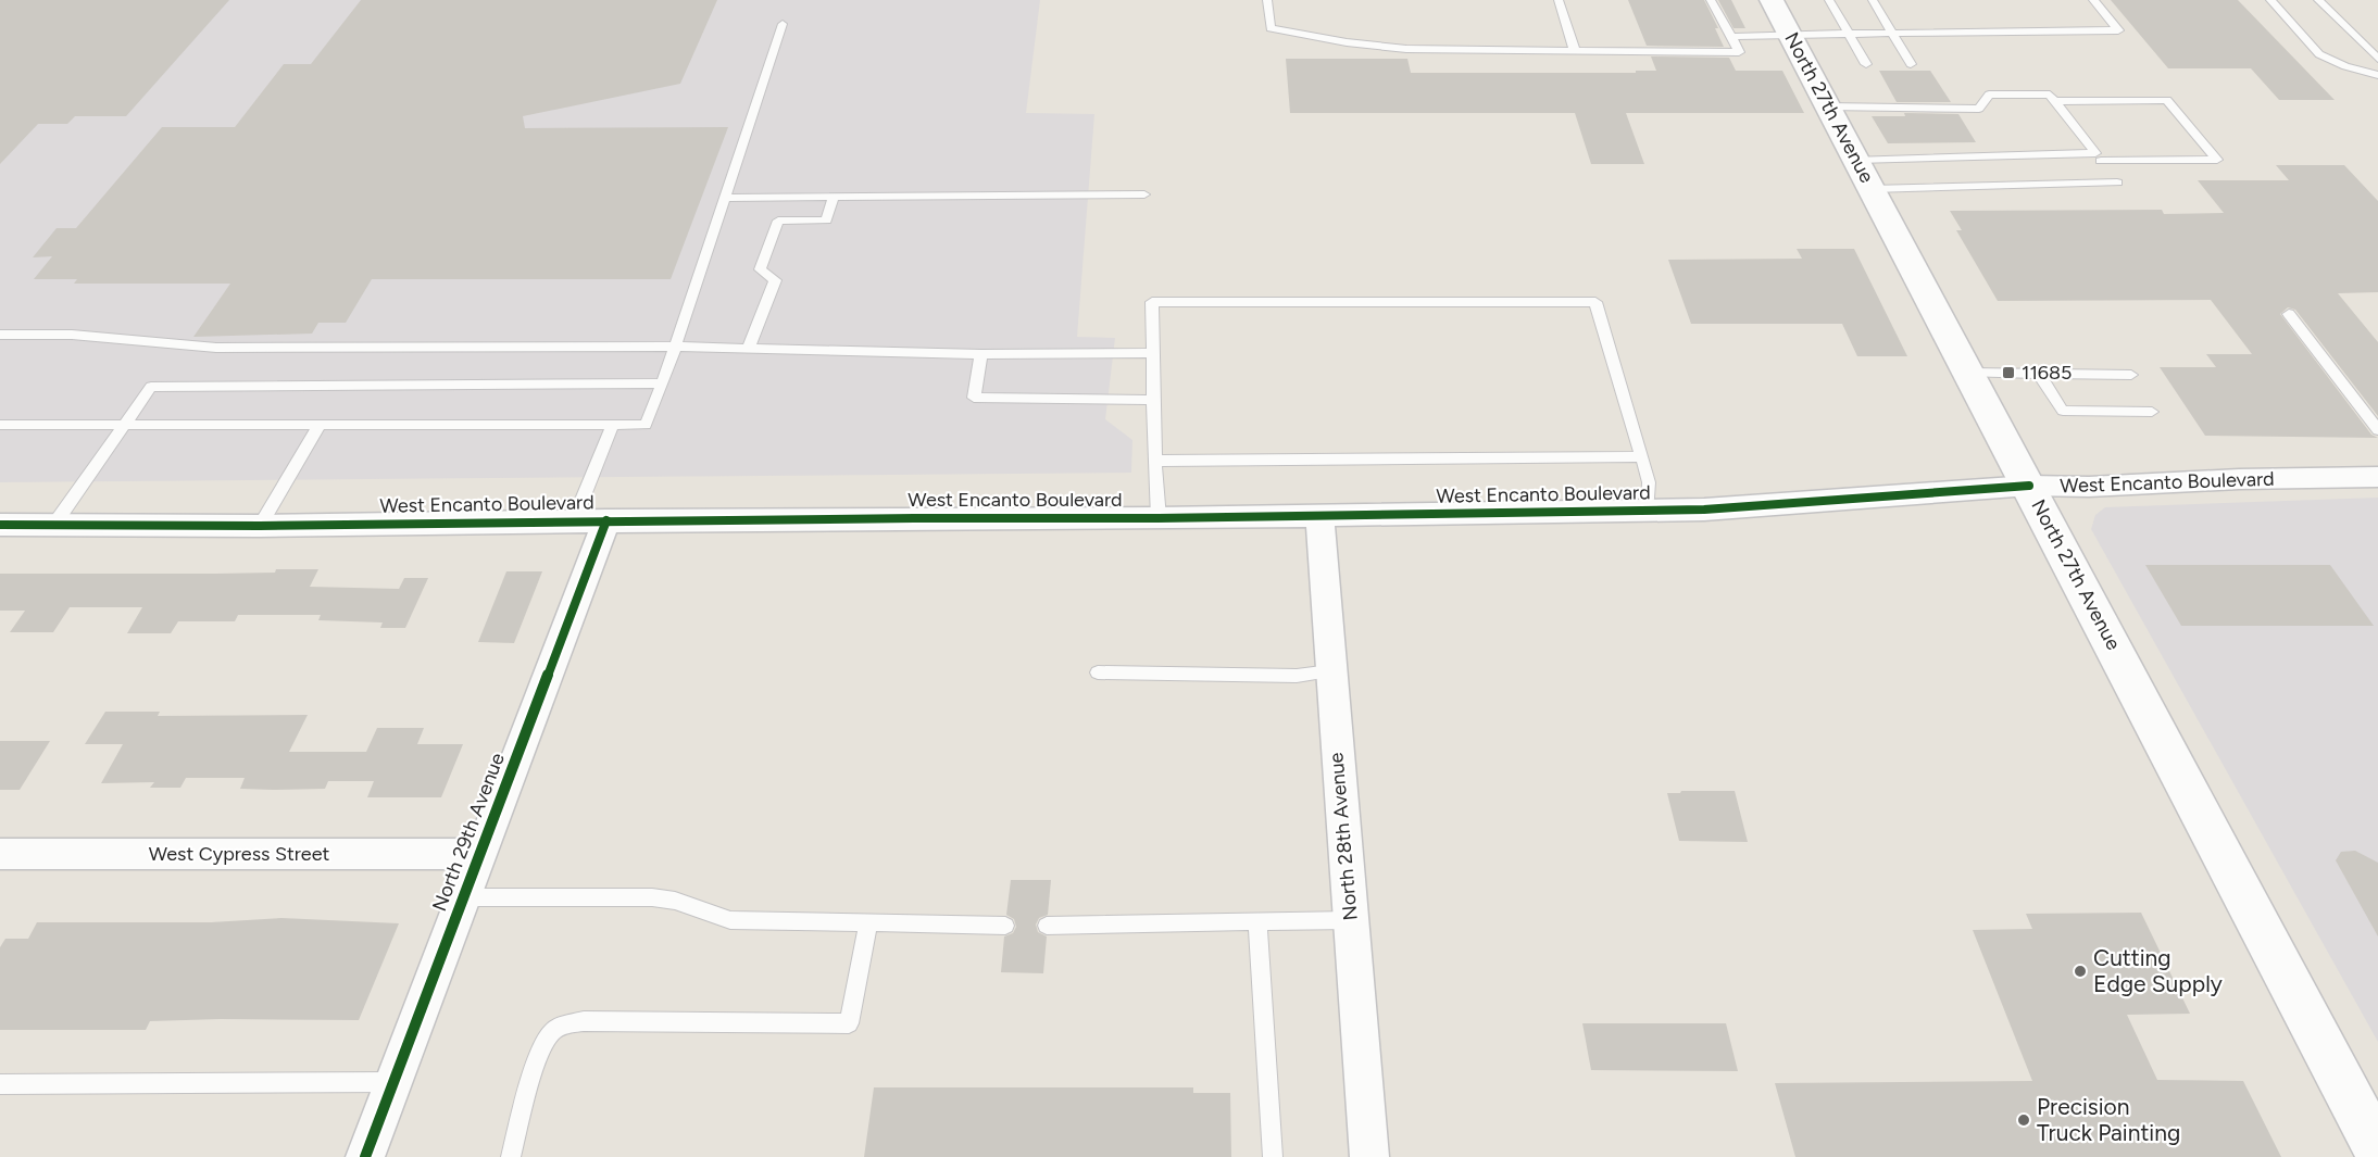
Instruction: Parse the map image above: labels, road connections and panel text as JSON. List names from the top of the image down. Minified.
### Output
{"streets":{"main road":["North 27th Avenue"],"street":["West Encanto Boulevard","North 29th Avenue","North 28th Avenue","West Cypress Street"]},"crossings":[["North 27th Avenue","West Encanto Boulevard"],["West Encanto Boulevard","North 29th Avenue"],["West Encanto Boulevard","North 28th Avenue"],["North 29th Avenue","West Cypress Street"]],"places":{"transit":["11685"],"other":["Cutting Edge Supply","Precision Truck Painting"]}}
